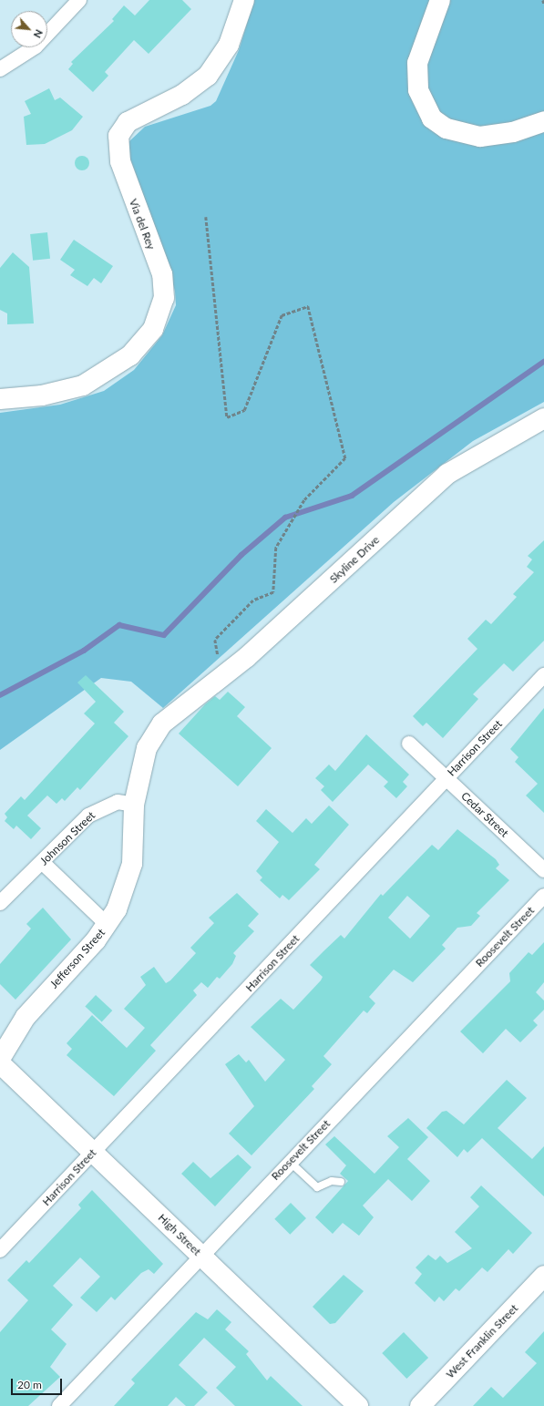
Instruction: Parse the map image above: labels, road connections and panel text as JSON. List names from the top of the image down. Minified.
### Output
{"streets":{"street":["Via del Rey","Skyline Drive","Harrison Street","Cedar Street","Johnson Street","Roosevelt Street","Jefferson Street","High Street","West Franklin Street"]},"crossings":[["Skyline Drive","Johnson Street"],["Skyline Drive","Jefferson Street"],["Harrison Street","Cedar Street"],["Harrison Street","High Street"],["Johnson Street","Jefferson Street"],["Roosevelt Street","High Street"]],"scale_bar":"20 m","north":"bottom right"}
